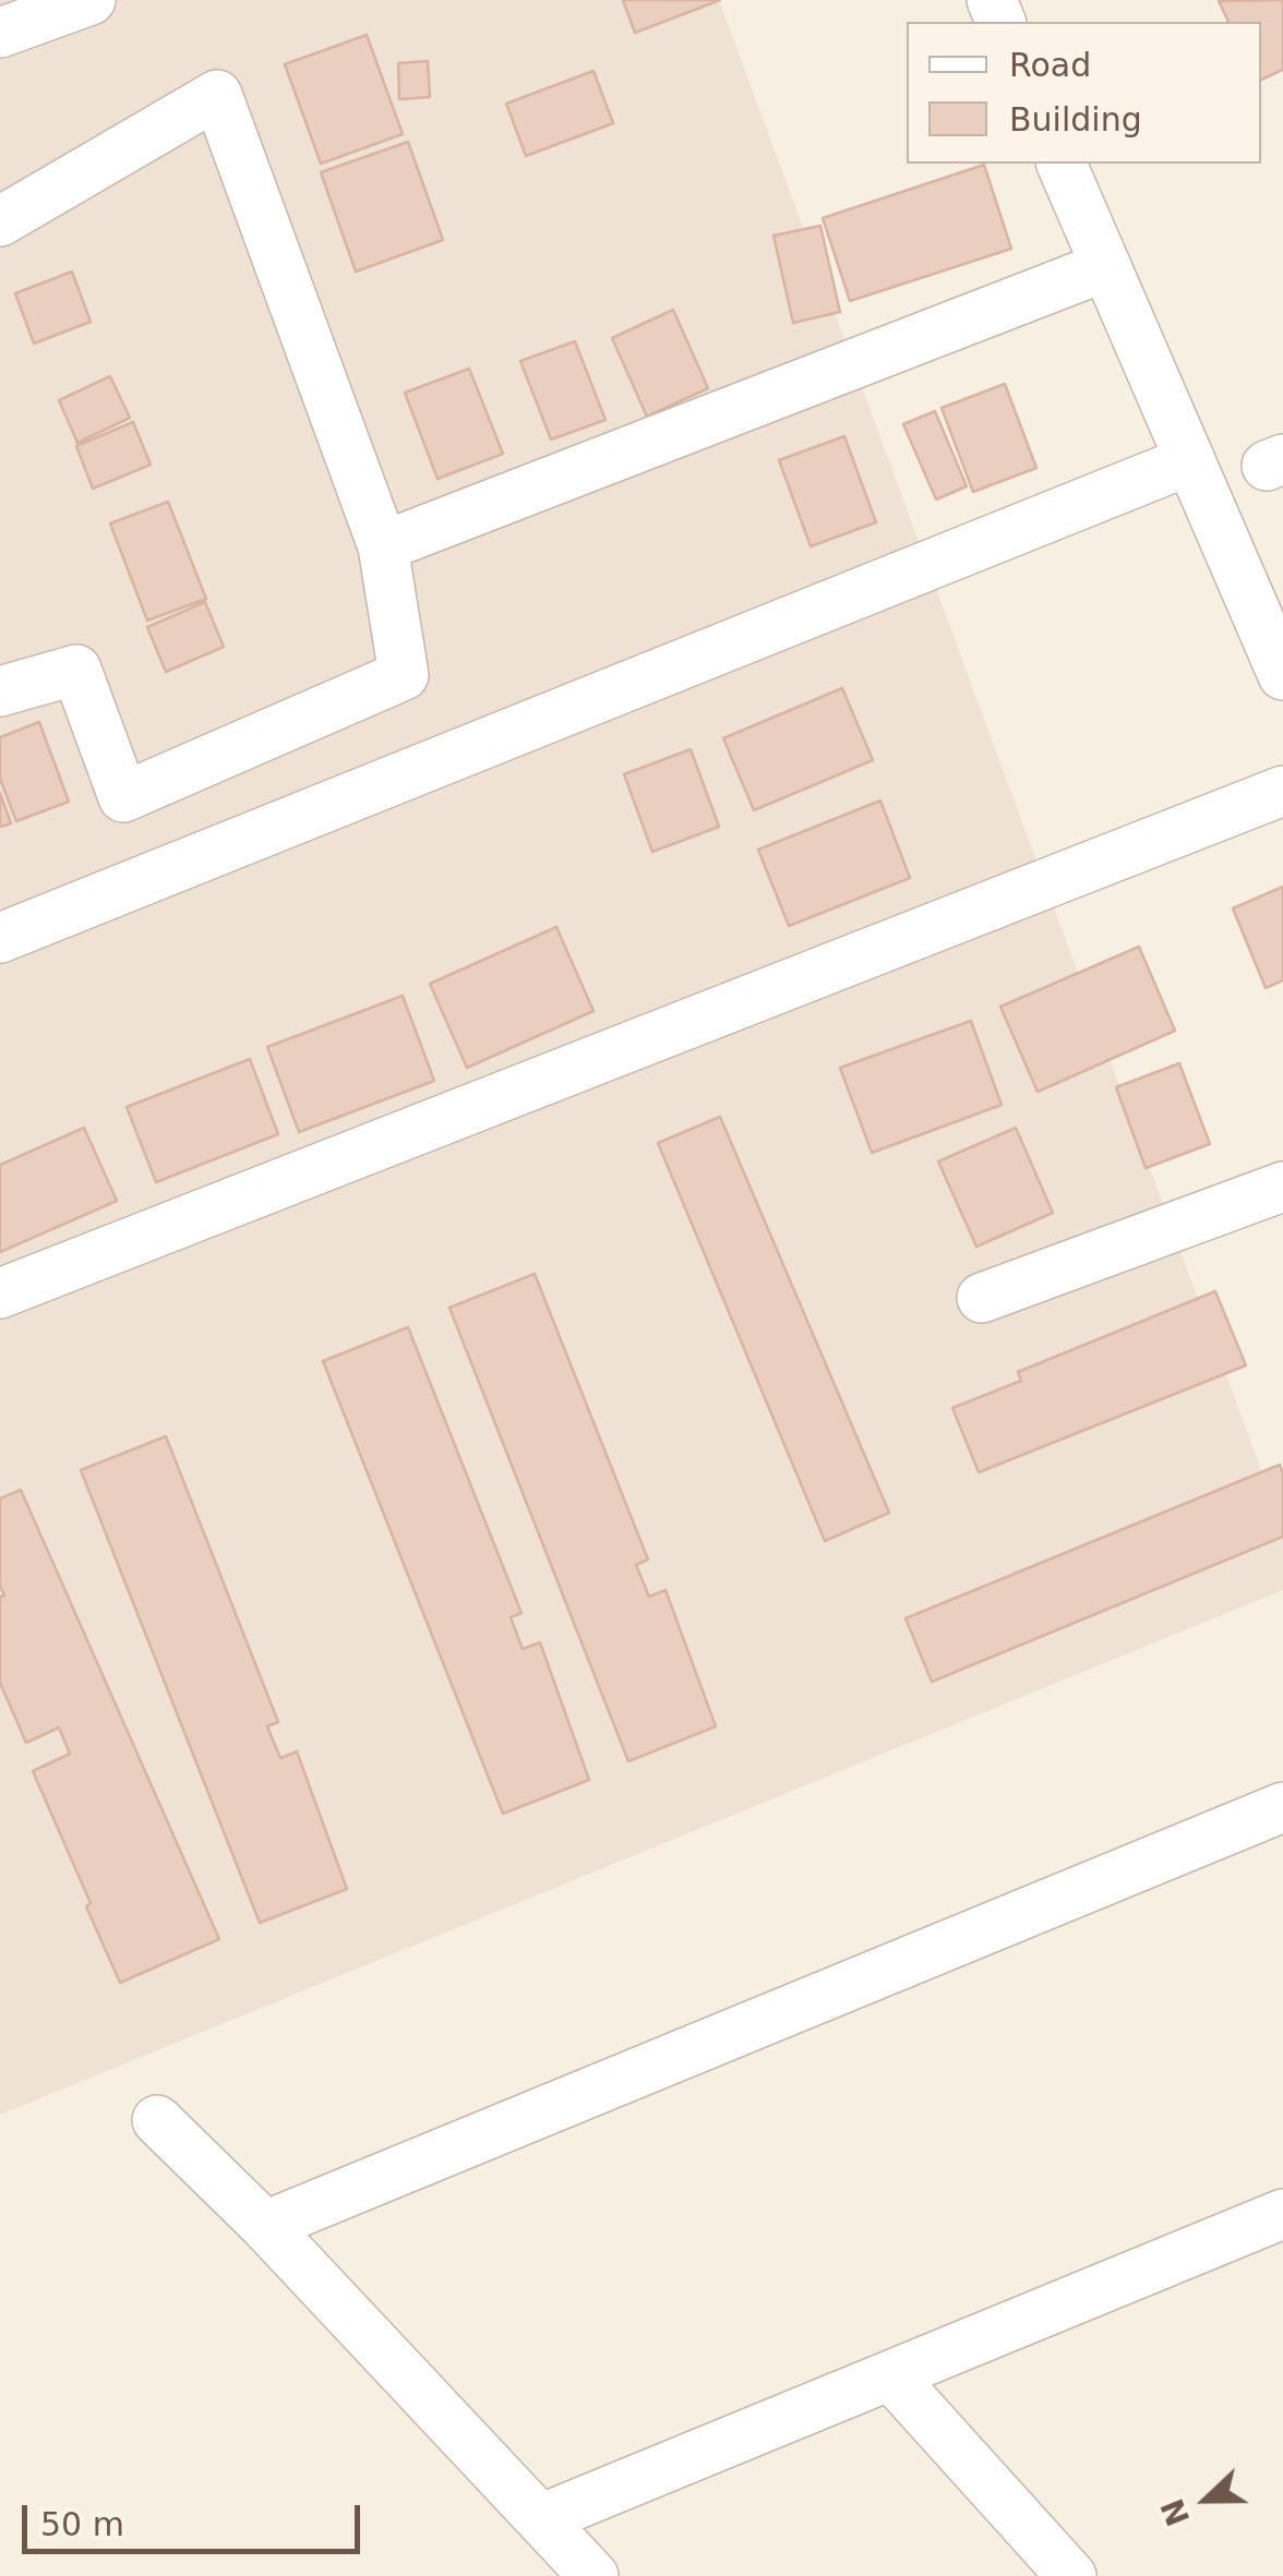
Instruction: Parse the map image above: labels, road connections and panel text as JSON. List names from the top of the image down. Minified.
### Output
{"legend":["Road","Building"],"scale_bar":"50 m","north":"left"}
